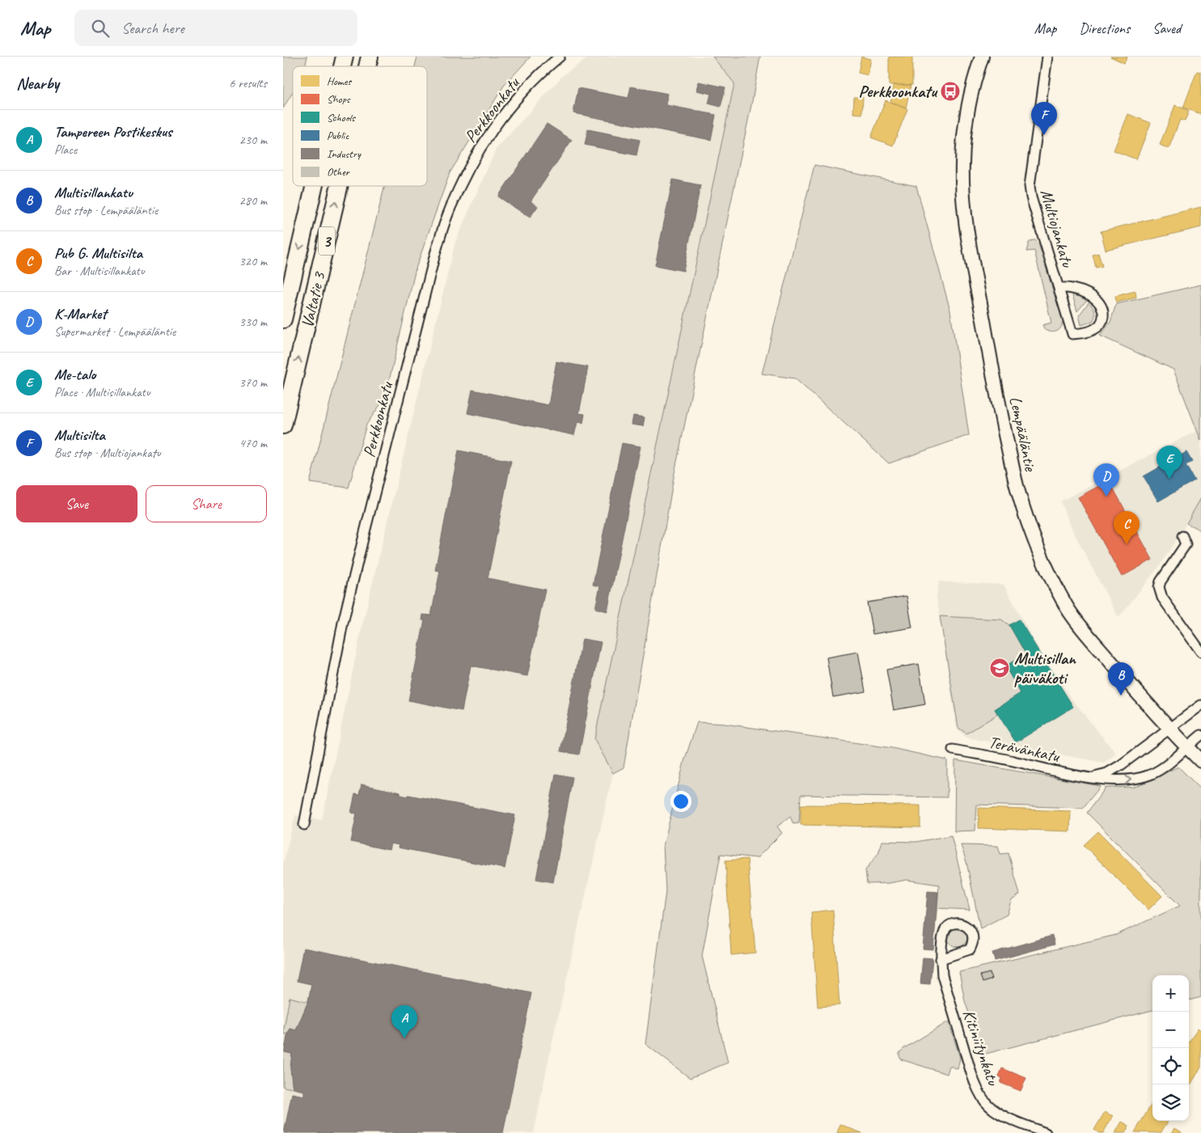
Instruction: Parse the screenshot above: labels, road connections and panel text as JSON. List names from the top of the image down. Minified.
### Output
{"streets":{"highway":["3","Valtatie 3"],"main road":["Lempääläntie"],"street":["Perkkoonkatu","Multiojankatu","Terävänkatu","Kitiniitynkatu"]},"crossings":[["Lempääläntie","Terävänkatu"]],"places":{"bus stop":["Perkkoonkatu"],"school or university":["Multisillan päiväkoti"]},"legend":["Homes","Shops","Schools","Public","Industry","Other"],"page":{"header":"Map","search":"Search here","nav":["Map","Directions","Saved"],"heading":["Nearby","6 results"],"pins":["F","E","D","C","B","A"],"list":[{"mark":"A","name":"Tampereen Postikeskus","note":"Place","value":"230 m"},{"mark":"B","name":"Multisillankatu","note":"Bus stop · Lempääläntie","value":"280 m"},{"mark":"C","name":"Pub G. Multisilta","note":"Bar · Multisillankatu","value":"320 m"},{"mark":"D","name":"K-Market","note":"Supermarket · Lempääläntie","value":"330 m"},{"mark":"E","name":"Me-talo","note":"Place · Multisillankatu","value":"370 m"},{"mark":"F","name":"Multisilta","note":"Bus stop · Multiojankatu","value":"470 m"}],"buttons":["Save","Share"],"map_buttons":["+","−"]}}
